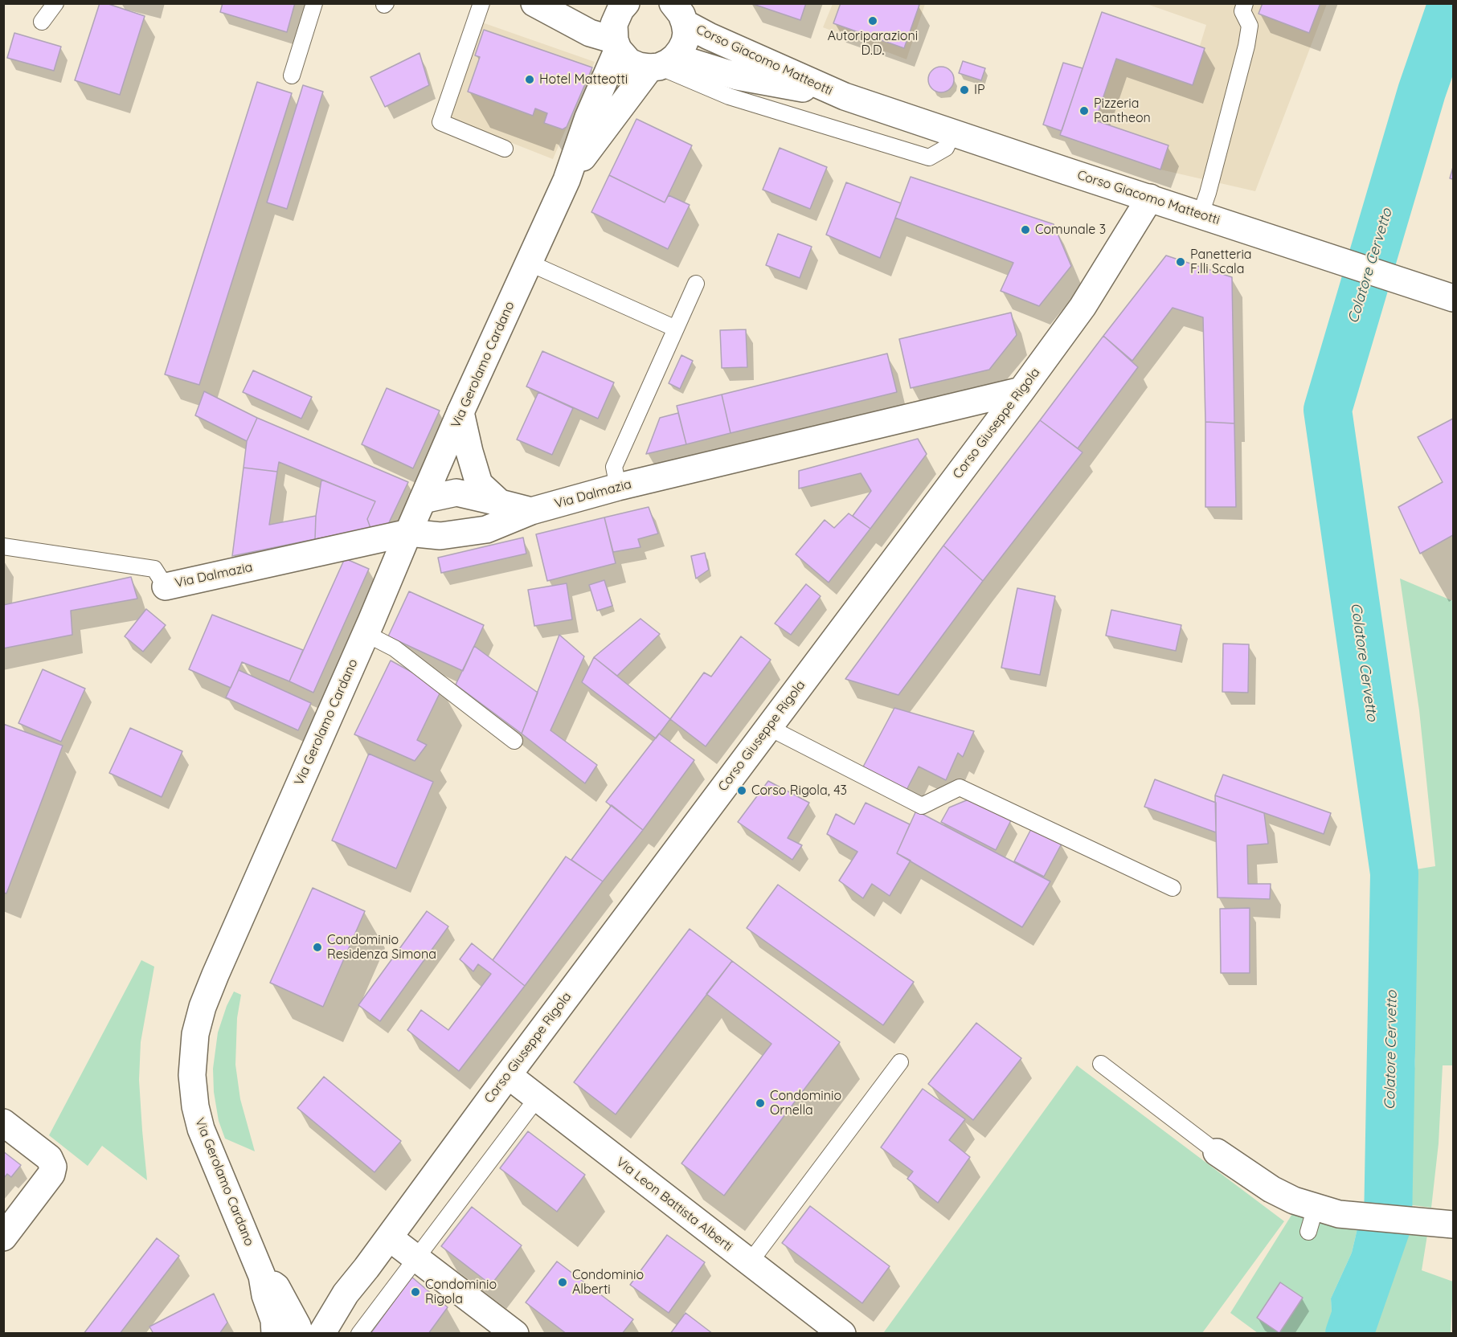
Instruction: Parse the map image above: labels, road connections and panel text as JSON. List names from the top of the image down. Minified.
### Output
{"streets":{"street":["Corso Giacomo Matteotti","Via Gerolamo Cardano","Corso Giuseppe Rigola","Via Dalmazia","Via Leon Battista Alberti"]},"crossings":[["Corso Giacomo Matteotti","Via Gerolamo Cardano"],["Corso Giacomo Matteotti","Corso Giuseppe Rigola"],["Via Gerolamo Cardano","Via Dalmazia"],["Corso Giuseppe Rigola","Via Dalmazia"],["Corso Giuseppe Rigola","Via Leon Battista Alberti"]],"water":["Colatore Cervetto"],"places":["Autoriparazioni D.D.","Hotel Matteotti","IP","Pizzeria Pantheon","Comunale 3","Panetteria F.lli Scala","Corso Rigola, 43","Condominio Residenza Simona","Condominio Ornella","Condominio Alberti","Condominio Rigola"]}
